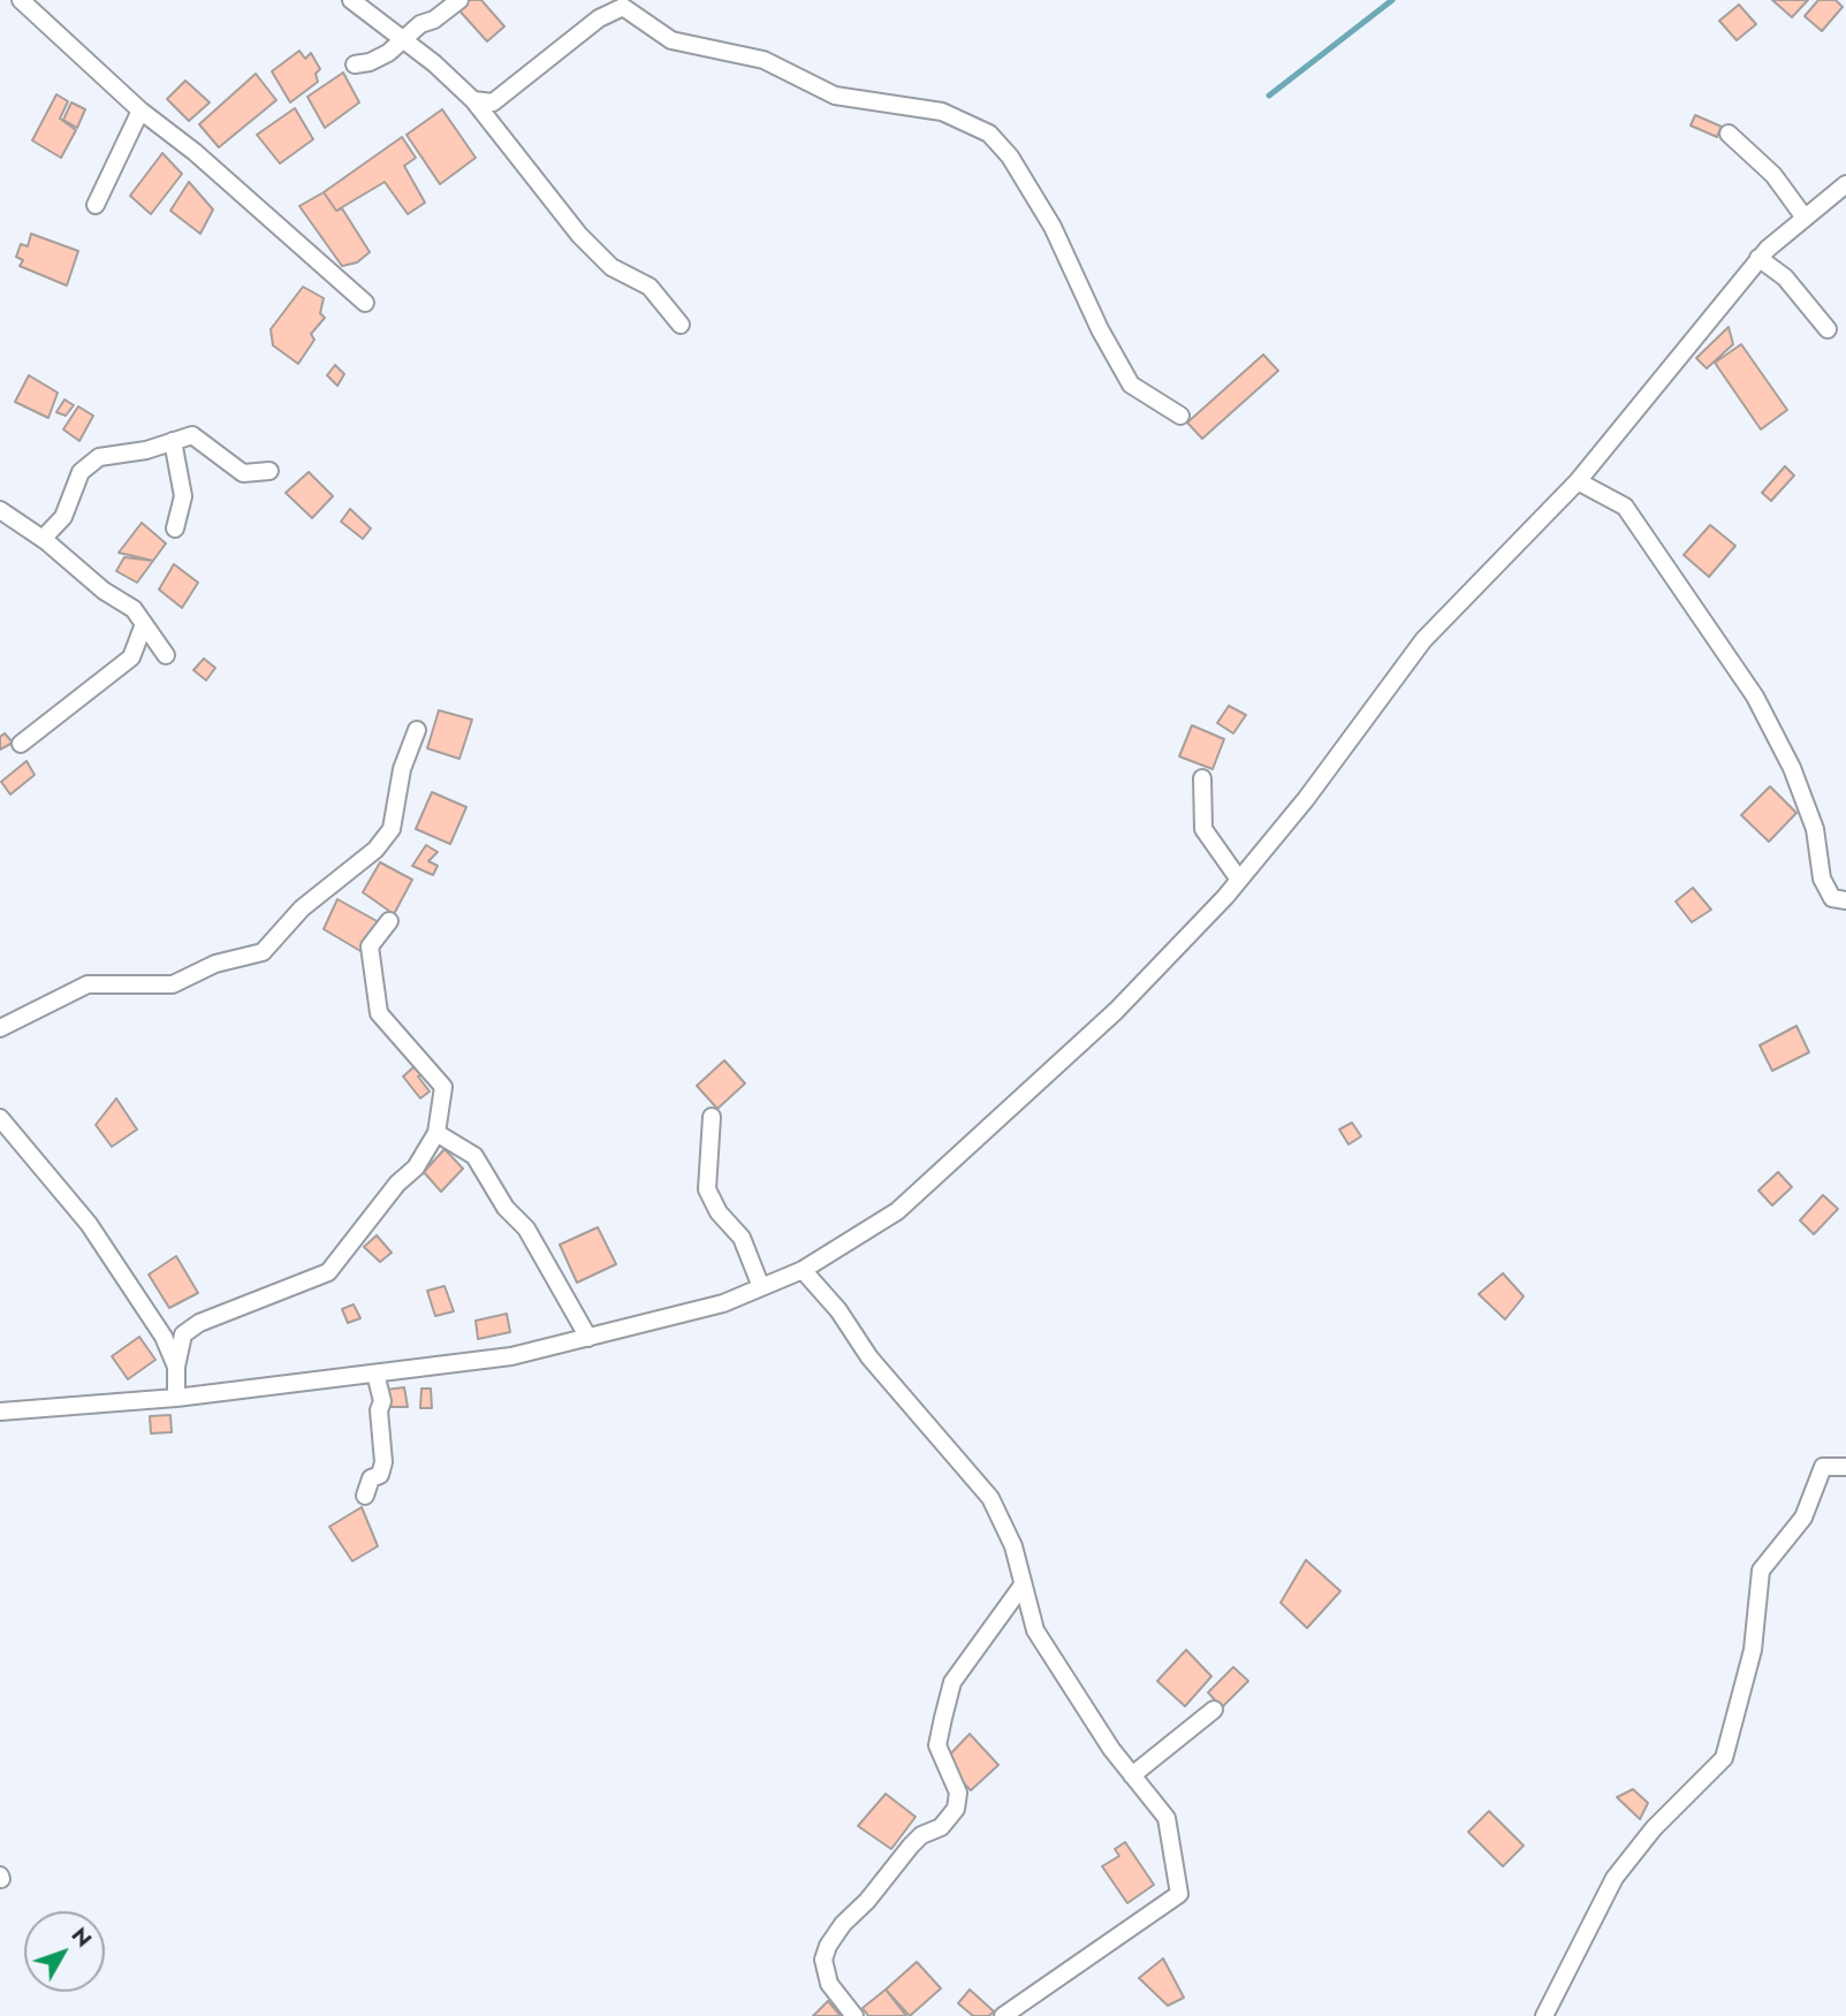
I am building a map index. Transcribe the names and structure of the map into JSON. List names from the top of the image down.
{
  "north": "top right"
}
